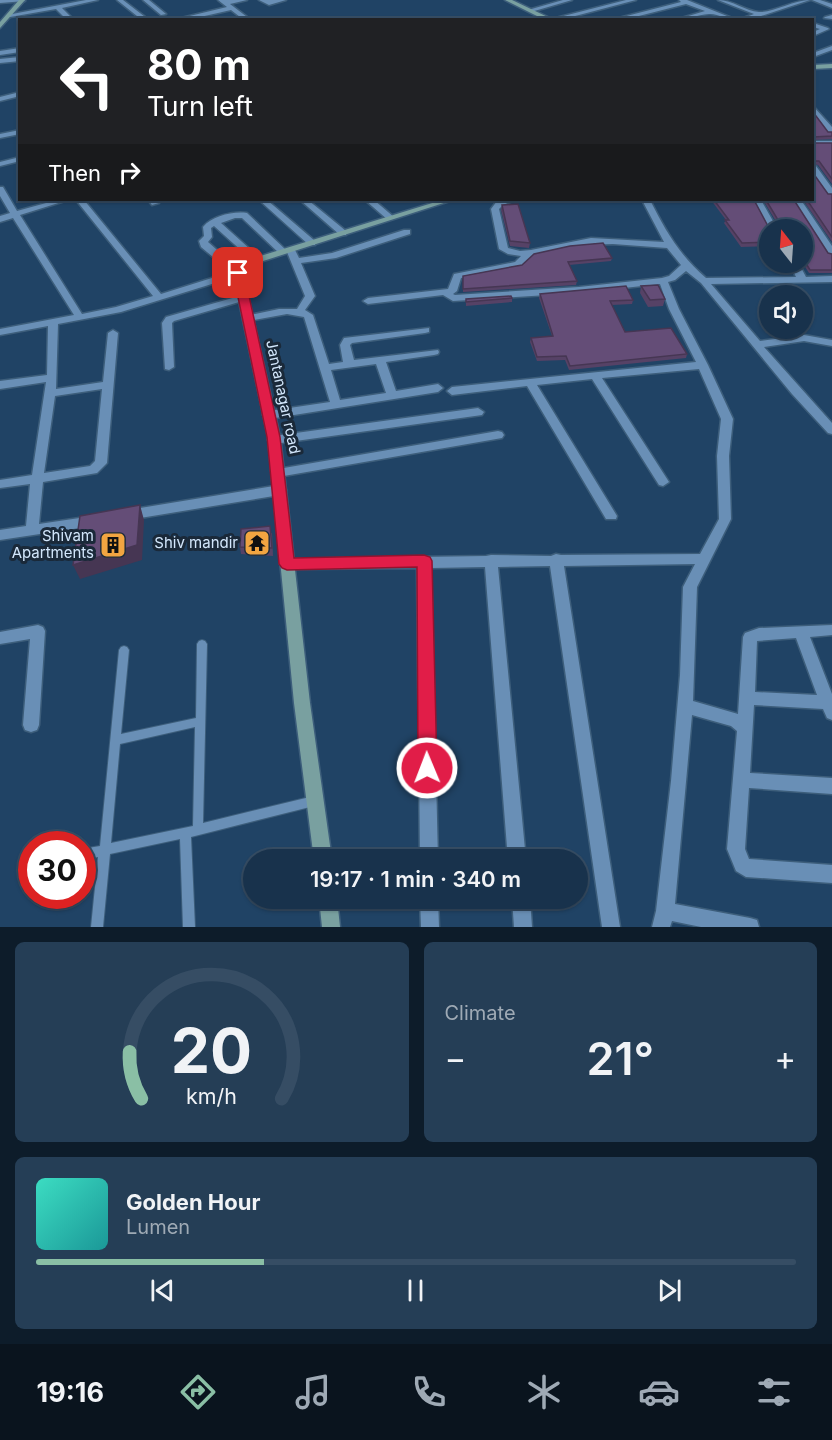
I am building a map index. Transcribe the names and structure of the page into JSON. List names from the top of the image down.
{
  "streets": {
    "street": ["Jantanagar road"]
  },
  "places": {
    "temple": ["Shiv mandir"],
    "building": ["Shivam Apartments"]
  },
  "north": "top",
  "page": {
    "turn": ["80 m", "Turn left"],
    "then": "Then",
    "limit": "30",
    "trip": "19:17 · 1 min · 340 m",
    "tile": "Climate",
    "heat": ["−", "21°", "+"],
    "song": ["Golden Hour", "Lumen"],
    "tabs": "19:16",
    "gauge": ["20", "km/h"]
  }
}
